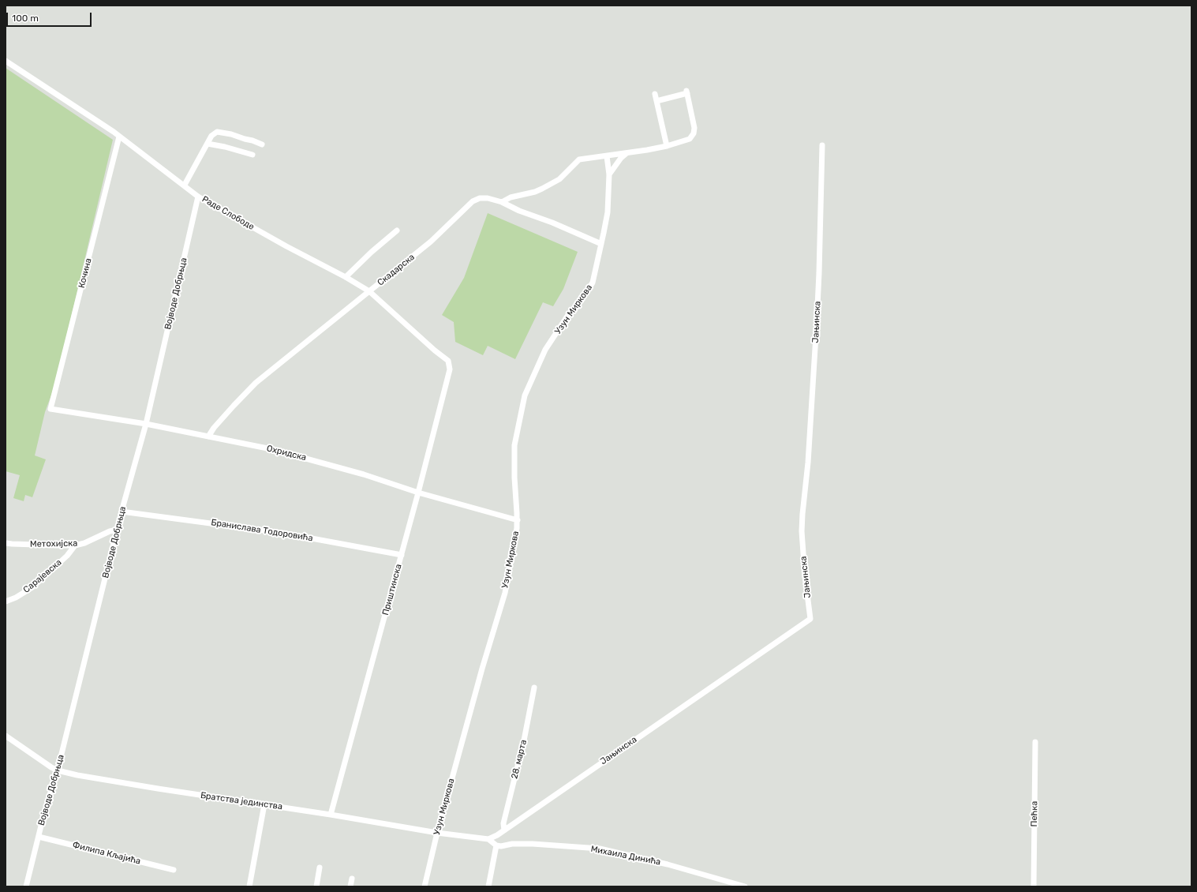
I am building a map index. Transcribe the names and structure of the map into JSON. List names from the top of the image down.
{
  "streets": {
    "street": [
      "Раде Слободе",
      "Скадарска",
      "Кочина",
      "Војводе Добрњца",
      "Узун Миркова",
      "Јањинска",
      "Охридска",
      "Бранислава Тодоровића",
      "Метохијска",
      "Сарајевска",
      "Приштинска",
      "28. марта",
      "Братства јединства",
      "Пећка",
      "Филипа Кљајића",
      "Михаила Динића"
    ]
  },
  "crossings": [
    ["Раде Слободе", "Скадарска"],
    ["Раде Слободе", "Кочина"],
    ["Раде Слободе", "Војводе Добрњца"],
    ["Раде Слободе", "Приштинска"],
    ["Скадарска", "Узун Миркова"],
    ["Скадарска", "Охридска"],
    ["Кочина", "Охридска"],
    ["Војводе Добрњца", "Охридска"],
    ["Војводе Добрњца", "Бранислава Тодоровића"],
    ["Војводе Добрњца", "Метохијска"],
    ["Војводе Добрњца", "Братства јединства"],
    ["Војводе Добрњца", "Филипа Кљајића"],
    ["Узун Миркова", "Охридска"],
    ["Узун Миркова", "Братства јединства"],
    ["Јањинска", "28. марта"],
    ["Јањинска", "Братства јединства"],
    ["Охридска", "Приштинска"],
    ["Бранислава Тодоровића", "Приштинска"],
    ["Метохијска", "Сарајевска"],
    ["Приштинска", "Братства јединства"]
  ],
  "scale_bar": "100 m"
}
